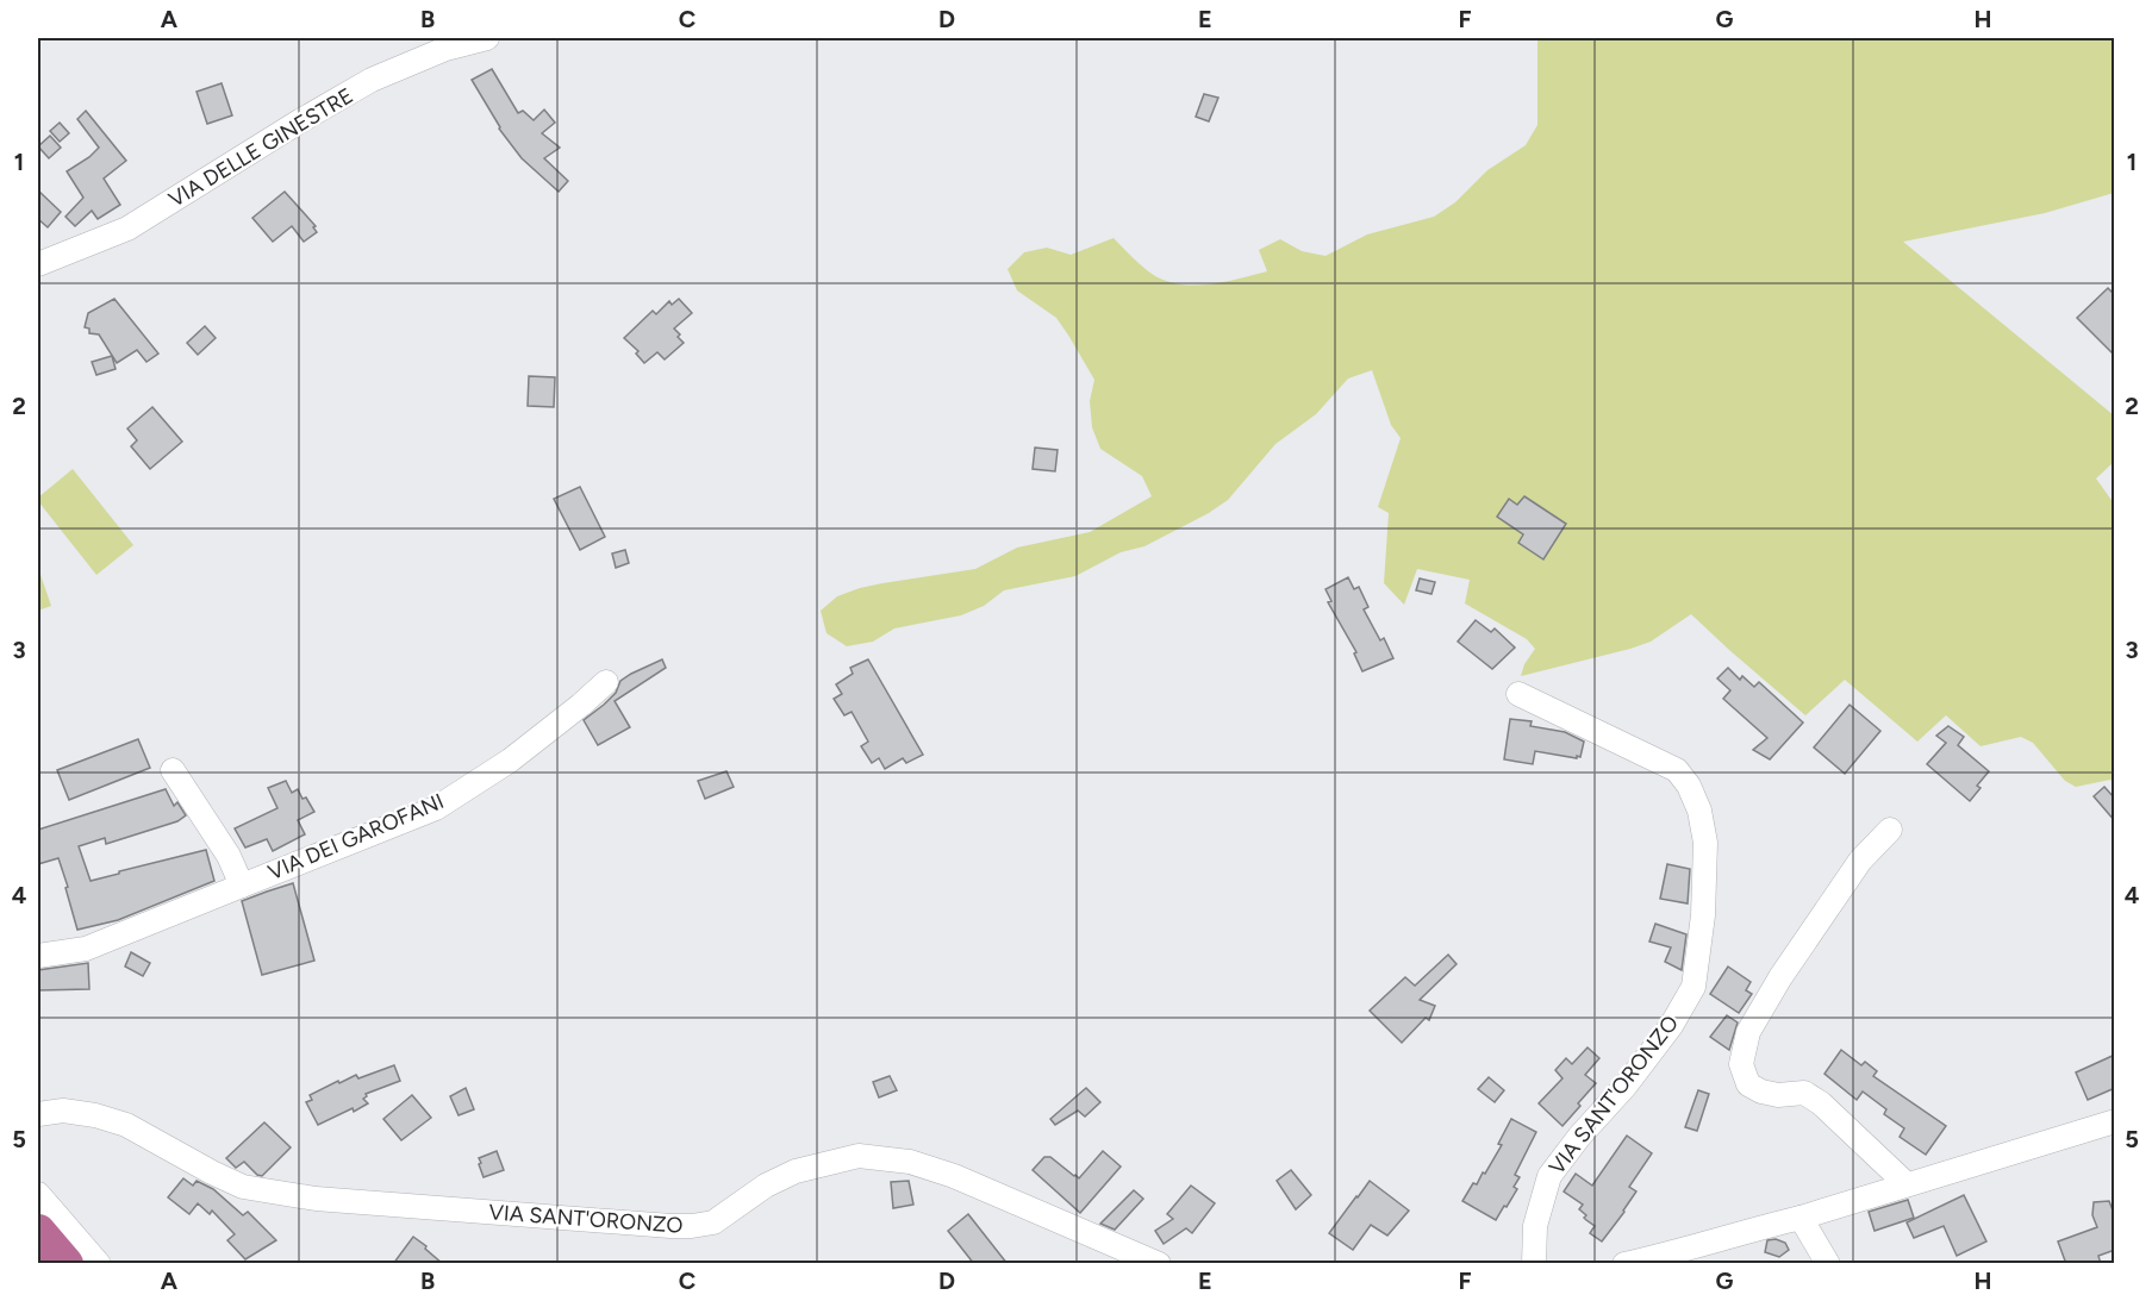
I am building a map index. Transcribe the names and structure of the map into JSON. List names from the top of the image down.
{
  "streets": {
    "street": ["VIA DELLE GINESTRE", "VIA DEI GAROFANI", "VIA SANT'ORONZO"]
  },
  "grid": {
    "columns": [
      "A",
      "B",
      "C",
      "D",
      "E",
      "F",
      "G",
      "H"
    ],
    "rows": [
      "1",
      "2",
      "3",
      "4",
      "5"
    ]
  }
}
